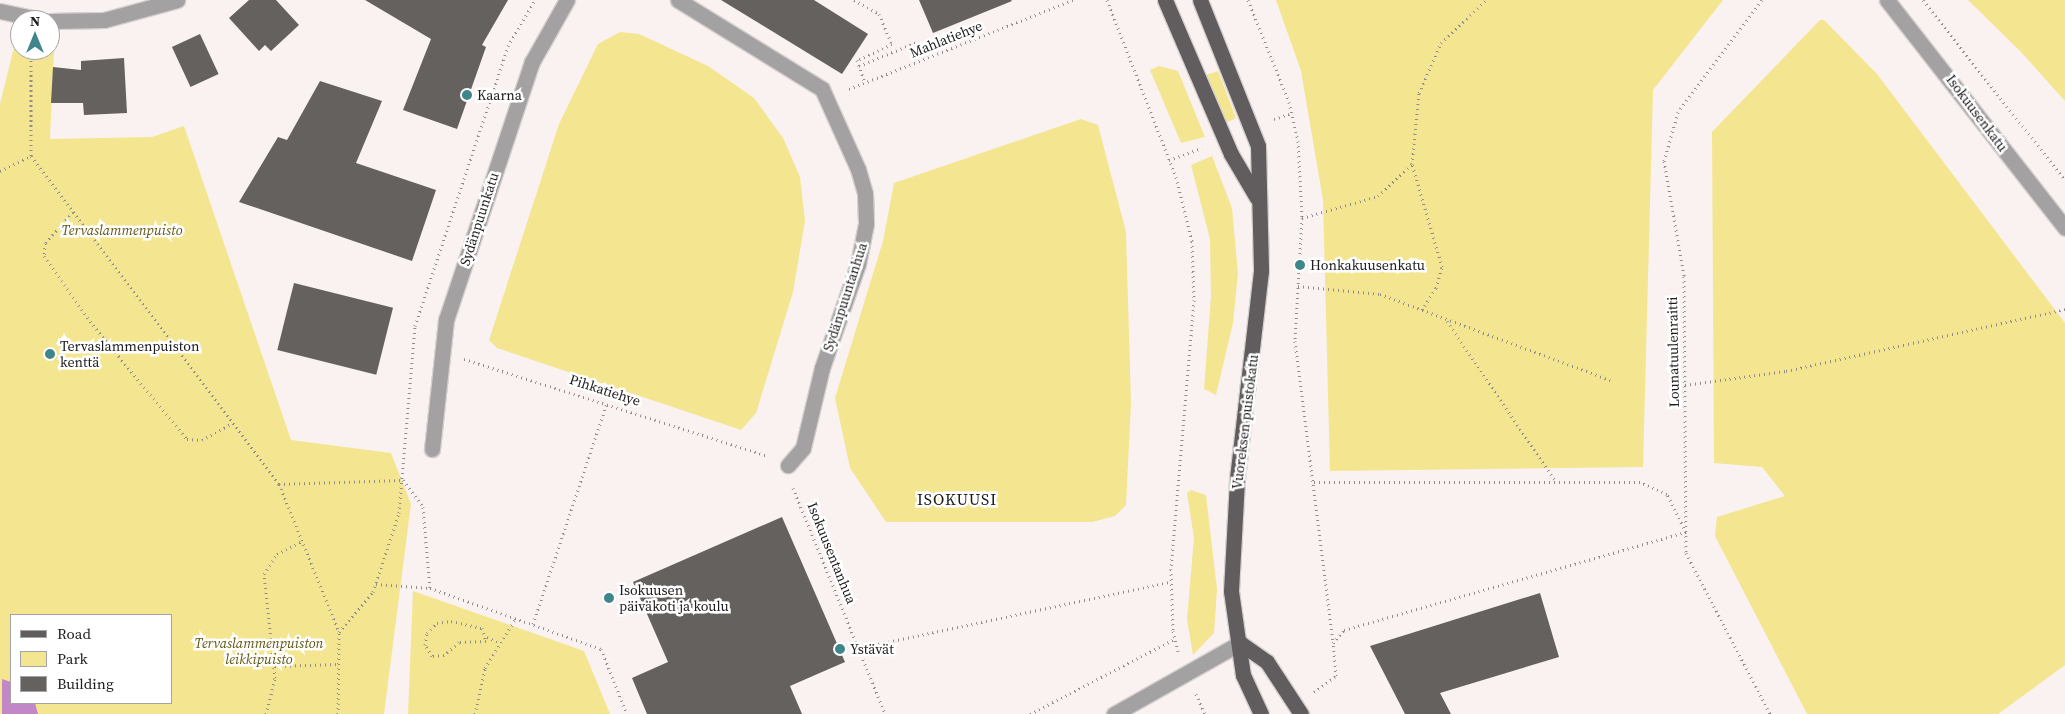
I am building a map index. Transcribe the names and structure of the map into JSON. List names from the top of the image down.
{
  "streets": {
    "main road": ["Vuoreksen puistokatu"],
    "street": ["Isokuusenkatu", "Sydänpuunkatu", "Sydänpuuntanhua"],
    "path": [
      "Mahlatiehye",
      "Lounatuulenraitti",
      "Pihkatiehye",
      "Isokuusentanhua"
    ]
  },
  "crossings": [
    ["Mahlatiehye", "Sydänpuuntanhua"],
    ["Sydänpuunkatu", "Pihkatiehye"],
    ["Sydänpuuntanhua", "Pihkatiehye"],
    ["Sydänpuuntanhua", "Isokuusentanhua"],
    ["Pihkatiehye", "Isokuusentanhua"]
  ],
  "districts": ["ISOKUUSI"],
  "parks": ["Tervaslammenpuisto", "Tervaslammenpuiston leikkipuisto"],
  "places": [
    "Kaarna",
    "Honkakuusenkatu",
    "Tervaslammenpuiston kenttä",
    "Isokuusen päiväkoti ja koulu",
    "Ystävät"
  ],
  "legend": ["Road", "Park", "Building"],
  "north": "top"
}
